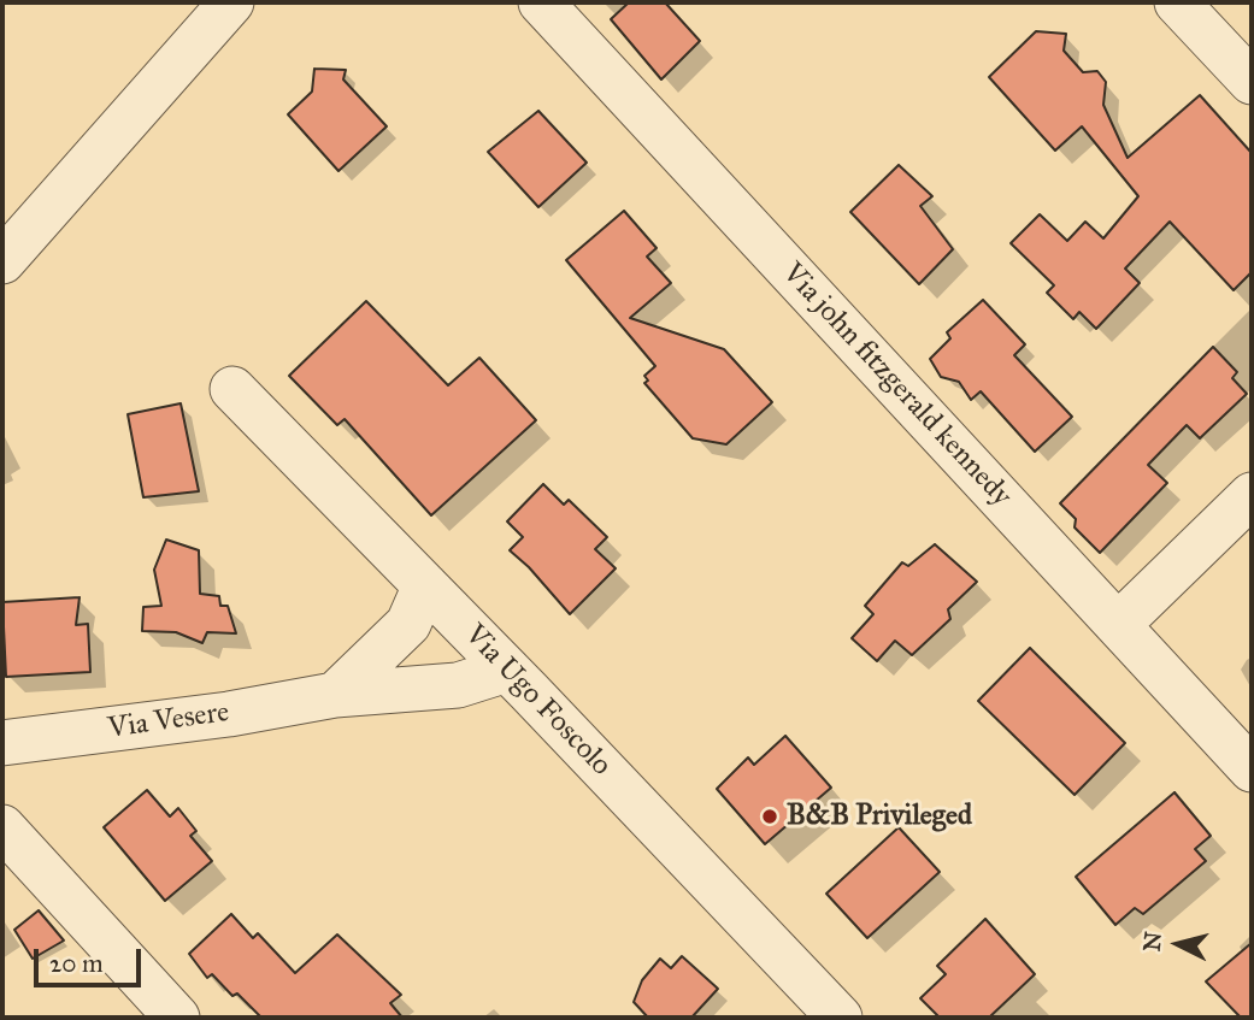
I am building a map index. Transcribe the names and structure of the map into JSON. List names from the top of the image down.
{
  "streets": {
    "street": ["Via john fitzgerald kennedy", "Via Ugo Foscolo", "Via Vesere"]
  },
  "crossings": [
    ["Via Ugo Foscolo", "Via Vesere"]
  ],
  "places": ["B&B Privileged"],
  "scale_bar": "20 m",
  "north": "left"
}
